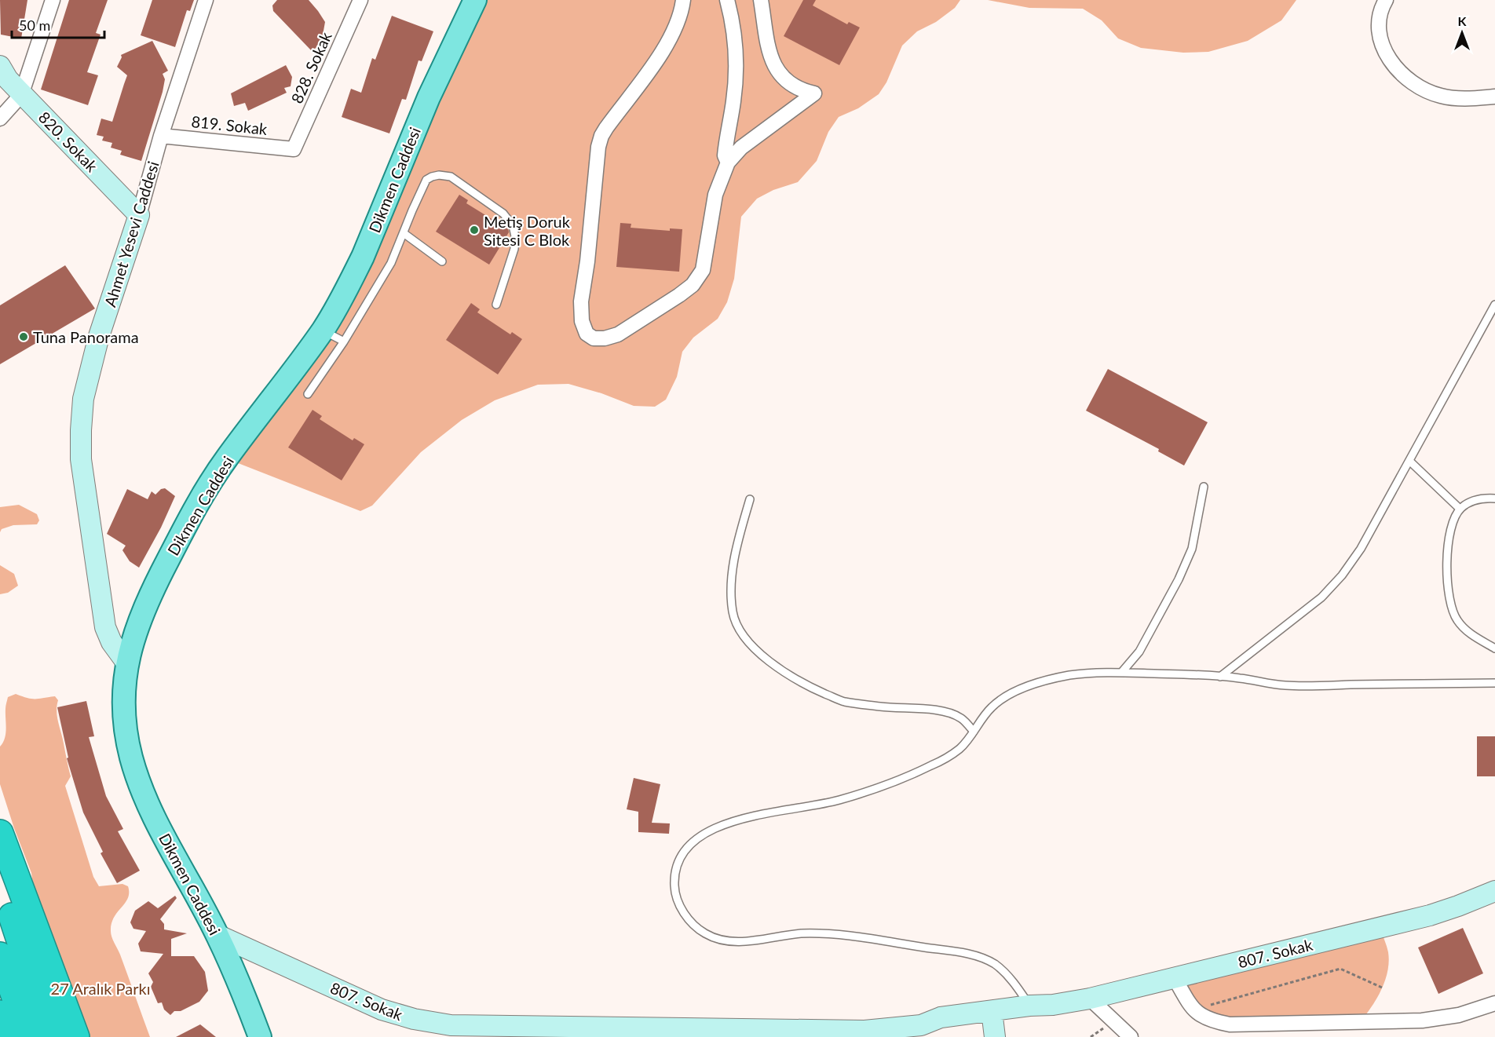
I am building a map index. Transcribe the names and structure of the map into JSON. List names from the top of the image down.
{
  "streets": {
    "main road": [
      "820. Sokak",
      "Dikmen Caddesi",
      "Ahmet Yesevi Caddesi",
      "807. Sokak"
    ],
    "street": ["828. Sokak", "819. Sokak"]
  },
  "crossings": [
    ["828. Sokak", "819. Sokak"],
    ["819. Sokak", "Ahmet Yesevi Caddesi"],
    ["820. Sokak", "Ahmet Yesevi Caddesi"],
    ["Dikmen Caddesi", "Ahmet Yesevi Caddesi"],
    ["Dikmen Caddesi", "807. Sokak"]
  ],
  "parks": ["27 Aralık Parkı"],
  "places": ["Metiş Doruk Sitesi C Blok", "Tuna Panorama"],
  "scale_bar": "50 m",
  "north": "top"
}
